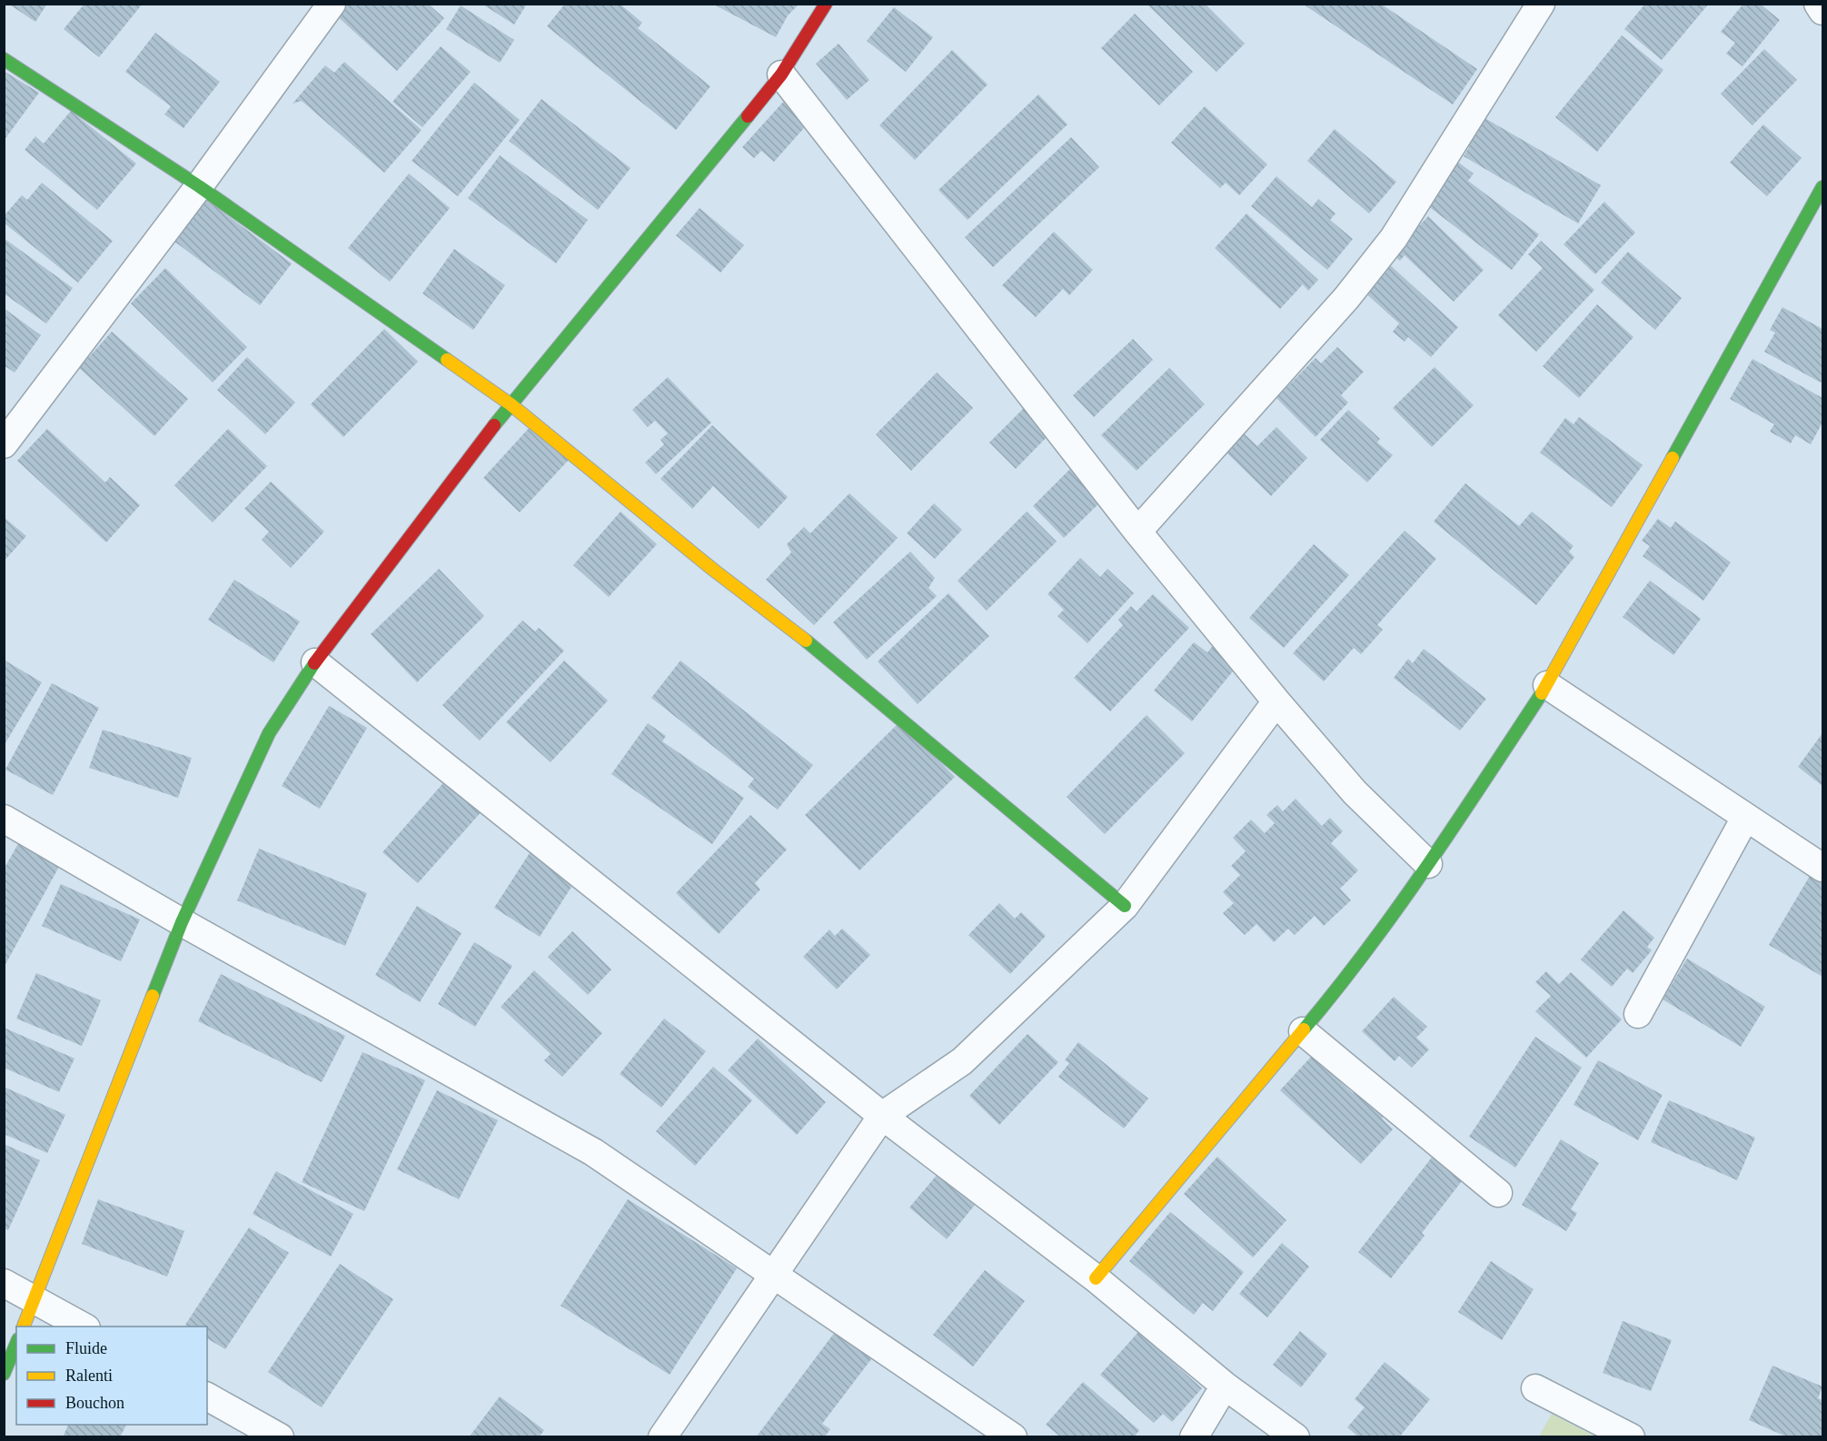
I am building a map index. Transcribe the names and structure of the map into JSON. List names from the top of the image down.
{
  "legend": ["Fluide", "Ralenti", "Bouchon"]
}
